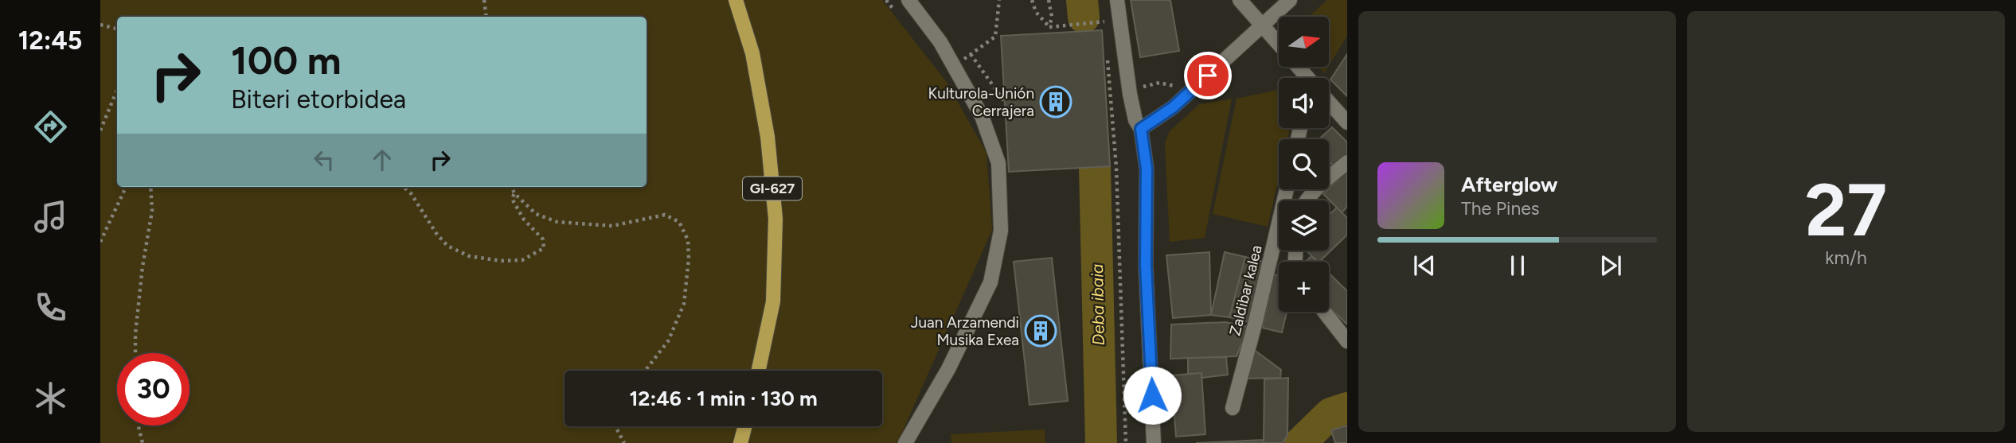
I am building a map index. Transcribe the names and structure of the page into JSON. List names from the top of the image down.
{
  "streets": {
    "main road": ["GI-627"],
    "street": ["Zaldibar kalea"]
  },
  "water": ["Deba ibaia"],
  "places": {
    "building": ["Kulturola-Unión Cerrajera", "Juan Arzamendi Musika Exea"]
  },
  "north": "right",
  "page": {
    "tabs": "12:45",
    "tile": ["27", "km/h"],
    "map_buttons": "+",
    "turn": ["100 m", "Biteri etorbidea"],
    "song": ["Afterglow", "The Pines"],
    "limit": "30",
    "trip": "12:46 · 1 min · 130 m"
  }
}
